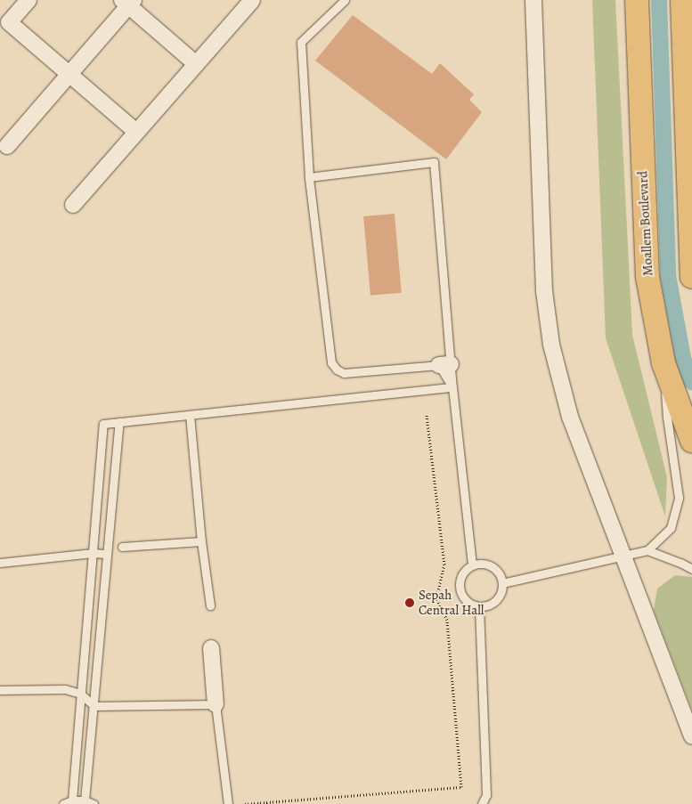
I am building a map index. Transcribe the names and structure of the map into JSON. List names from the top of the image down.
{
  "streets": {
    "main road": ["Moallem Boulevard"]
  },
  "places": ["Sepah Central Hall"]
}
